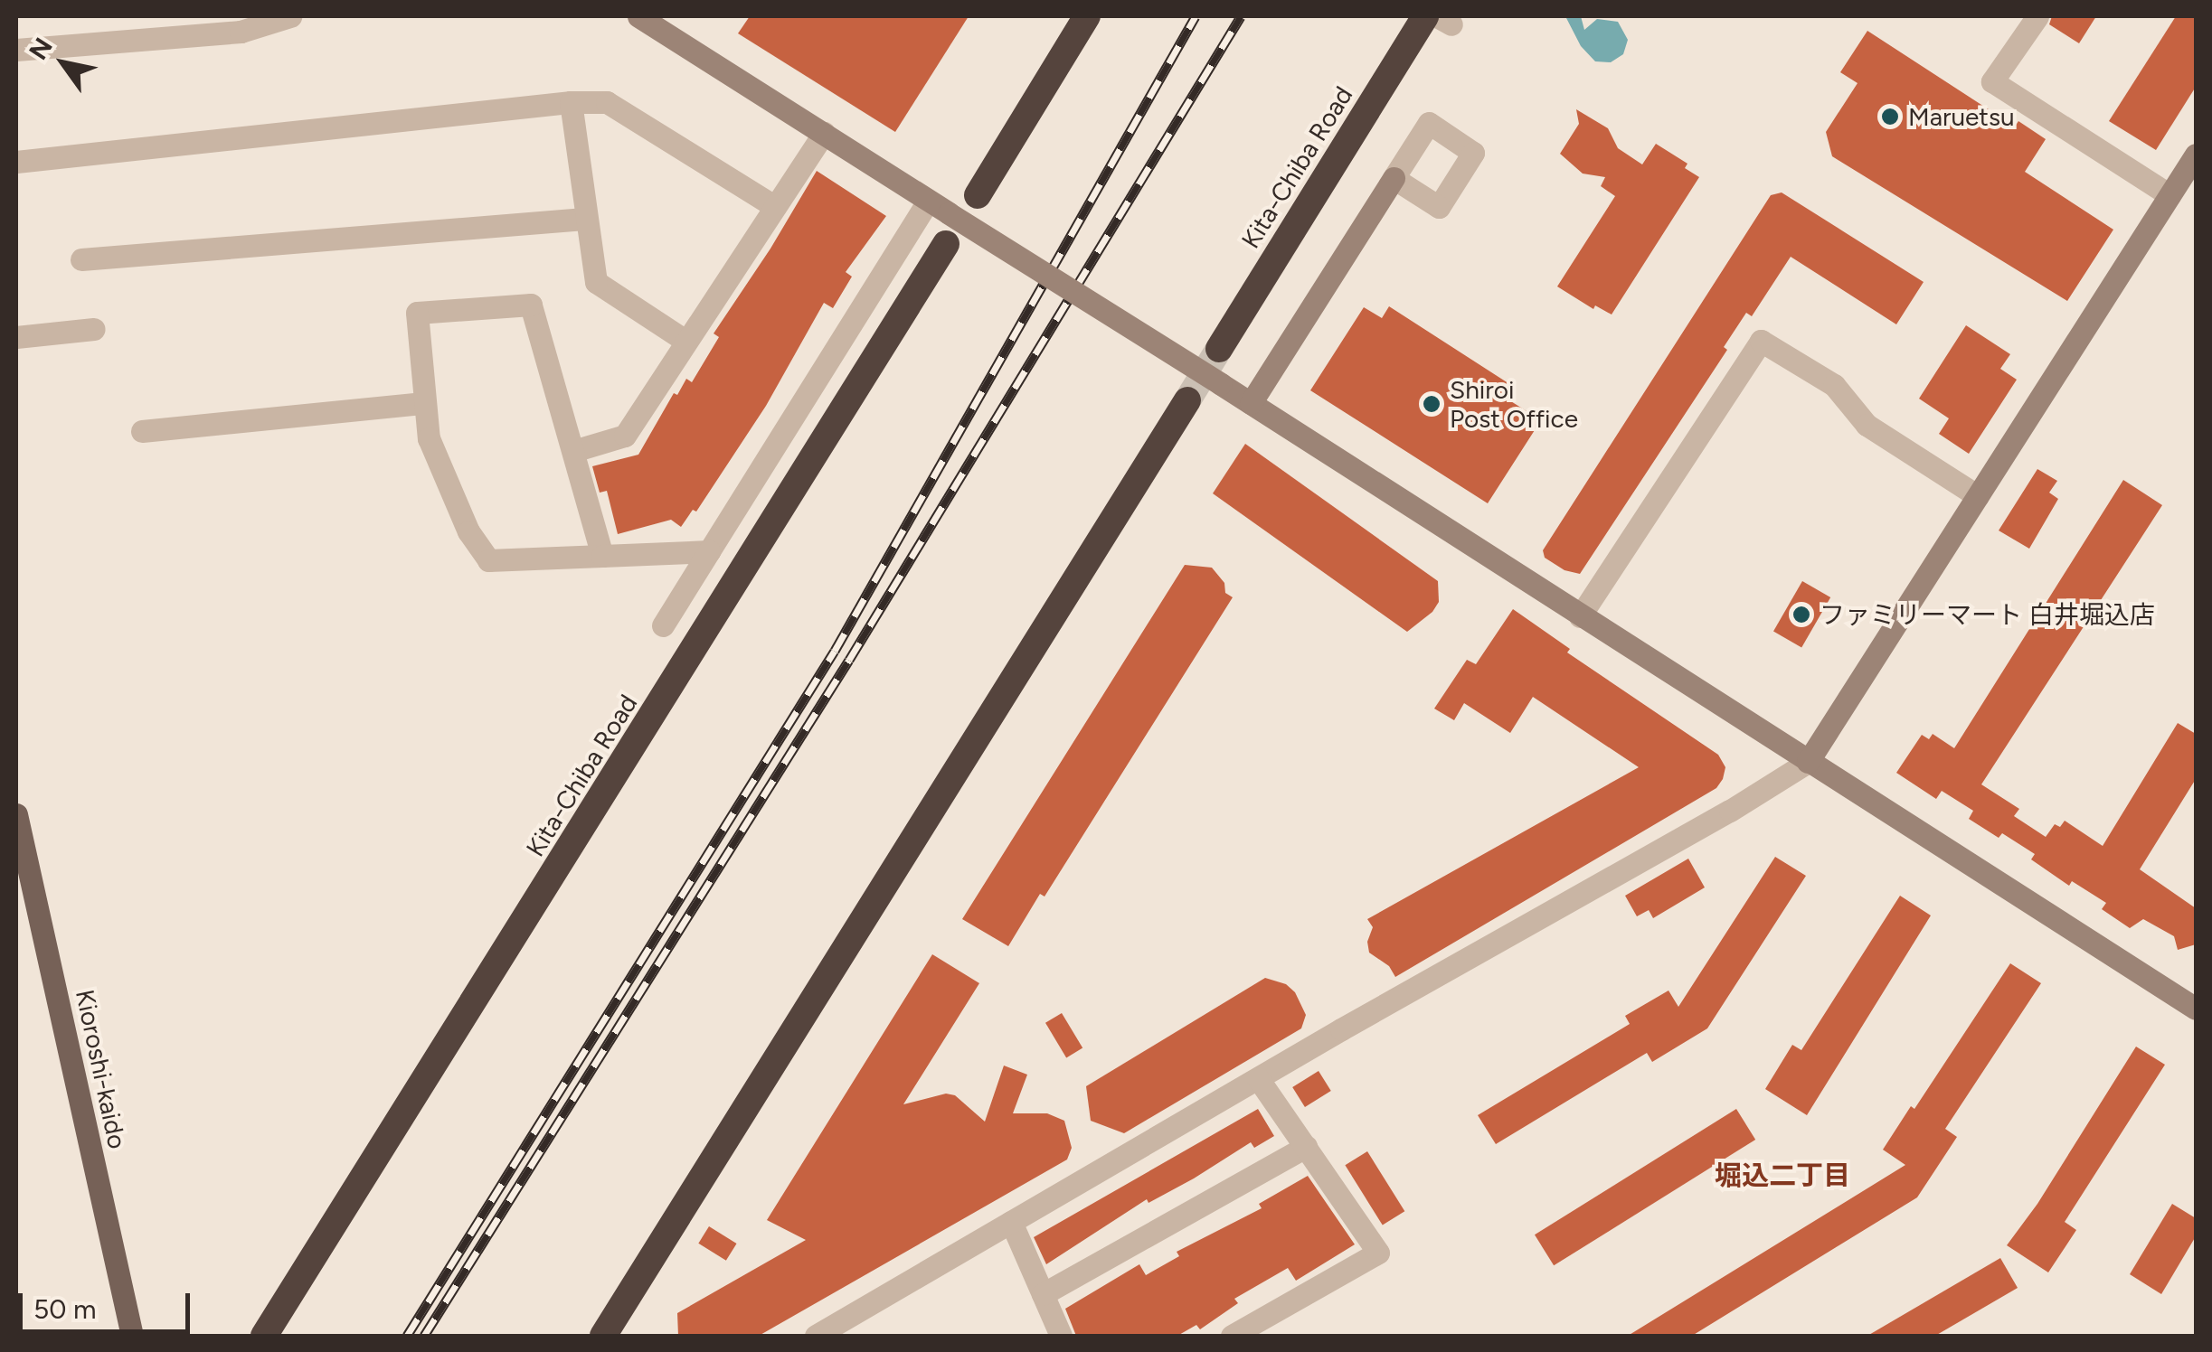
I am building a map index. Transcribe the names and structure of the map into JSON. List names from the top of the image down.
{
  "streets": {
    "highway": ["Kita-Chiba Road"],
    "main road": ["Kioroshi-kaido"]
  },
  "districts": ["堀込二丁目"],
  "places": ["Maruetsu", "Shiroi Post Office", "ファミリーマート 白井堀込店"],
  "scale_bar": "50 m",
  "north": "top left"
}
